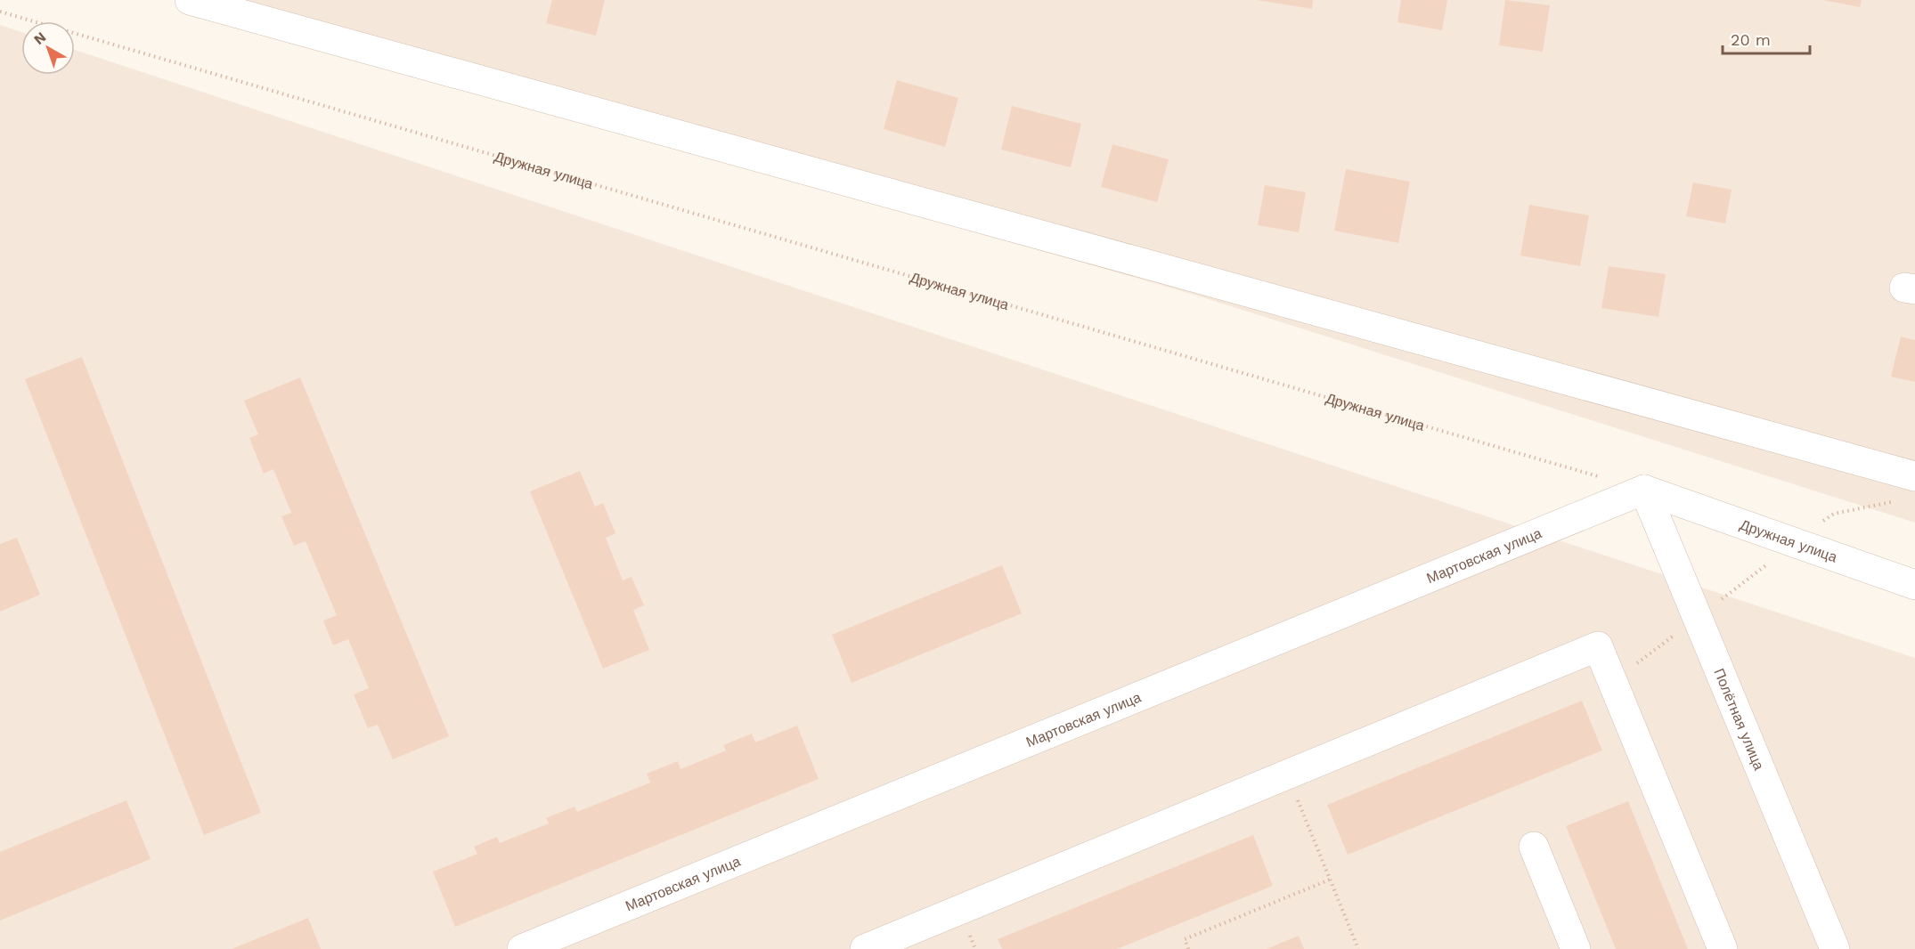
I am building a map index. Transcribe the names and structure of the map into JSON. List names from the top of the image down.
{
  "streets": {
    "street": ["Дружная улица", "Мартовская улица", "Полётная улица"]
  },
  "crossings": [
    ["Дружная улица", "Мартовская улица"],
    ["Дружная улица", "Полётная улица"],
    ["Мартовская улица", "Полётная улица"]
  ],
  "scale_bar": "20 m",
  "north": "top left"
}
